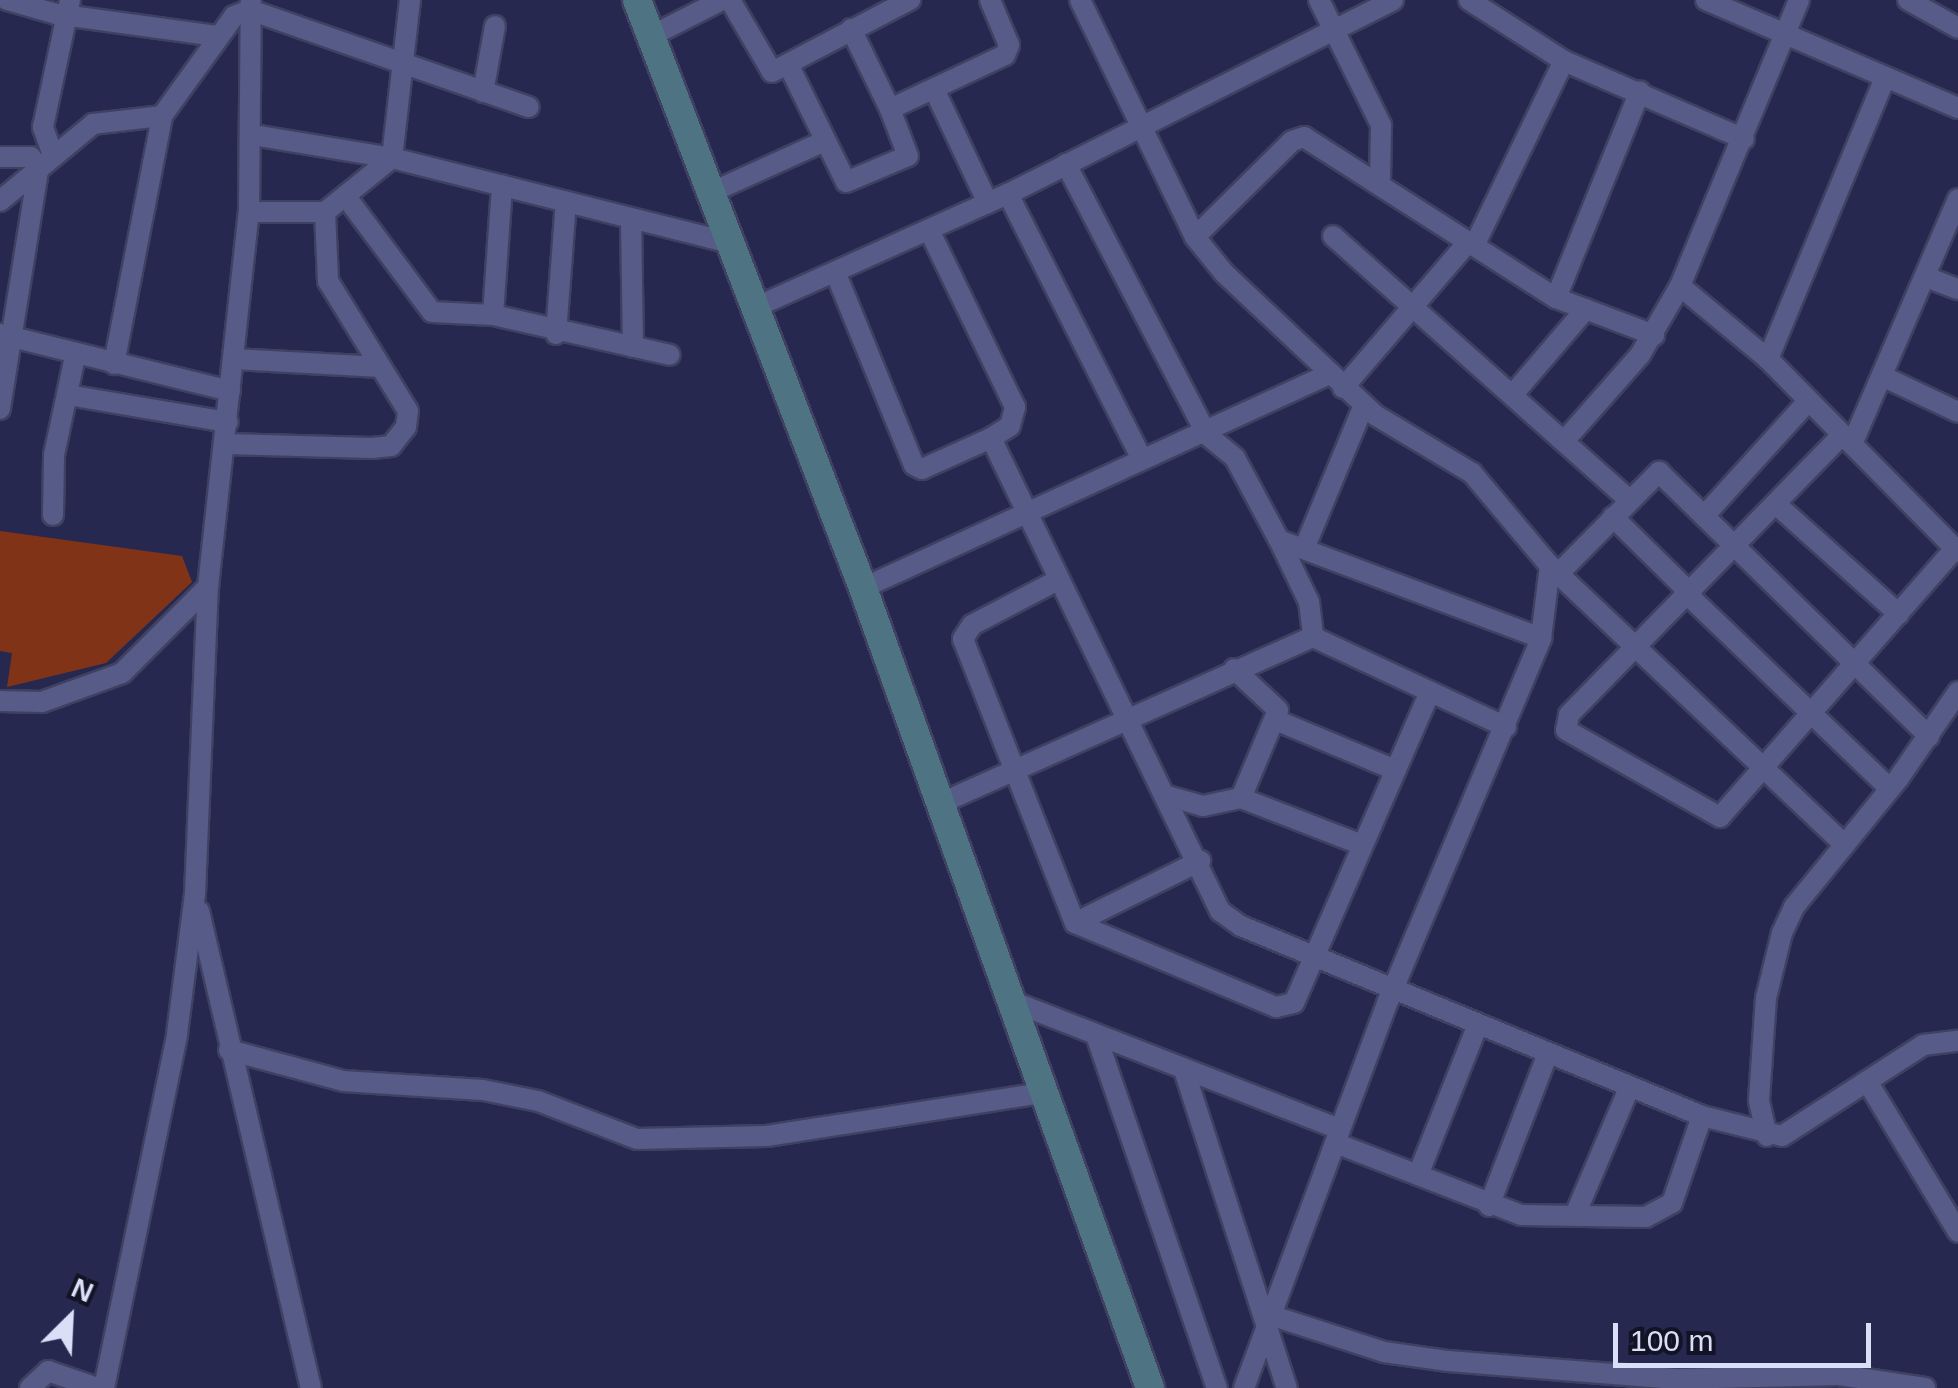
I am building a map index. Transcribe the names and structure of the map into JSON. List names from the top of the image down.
{
  "scale_bar": "100 m",
  "north": "top right"
}
